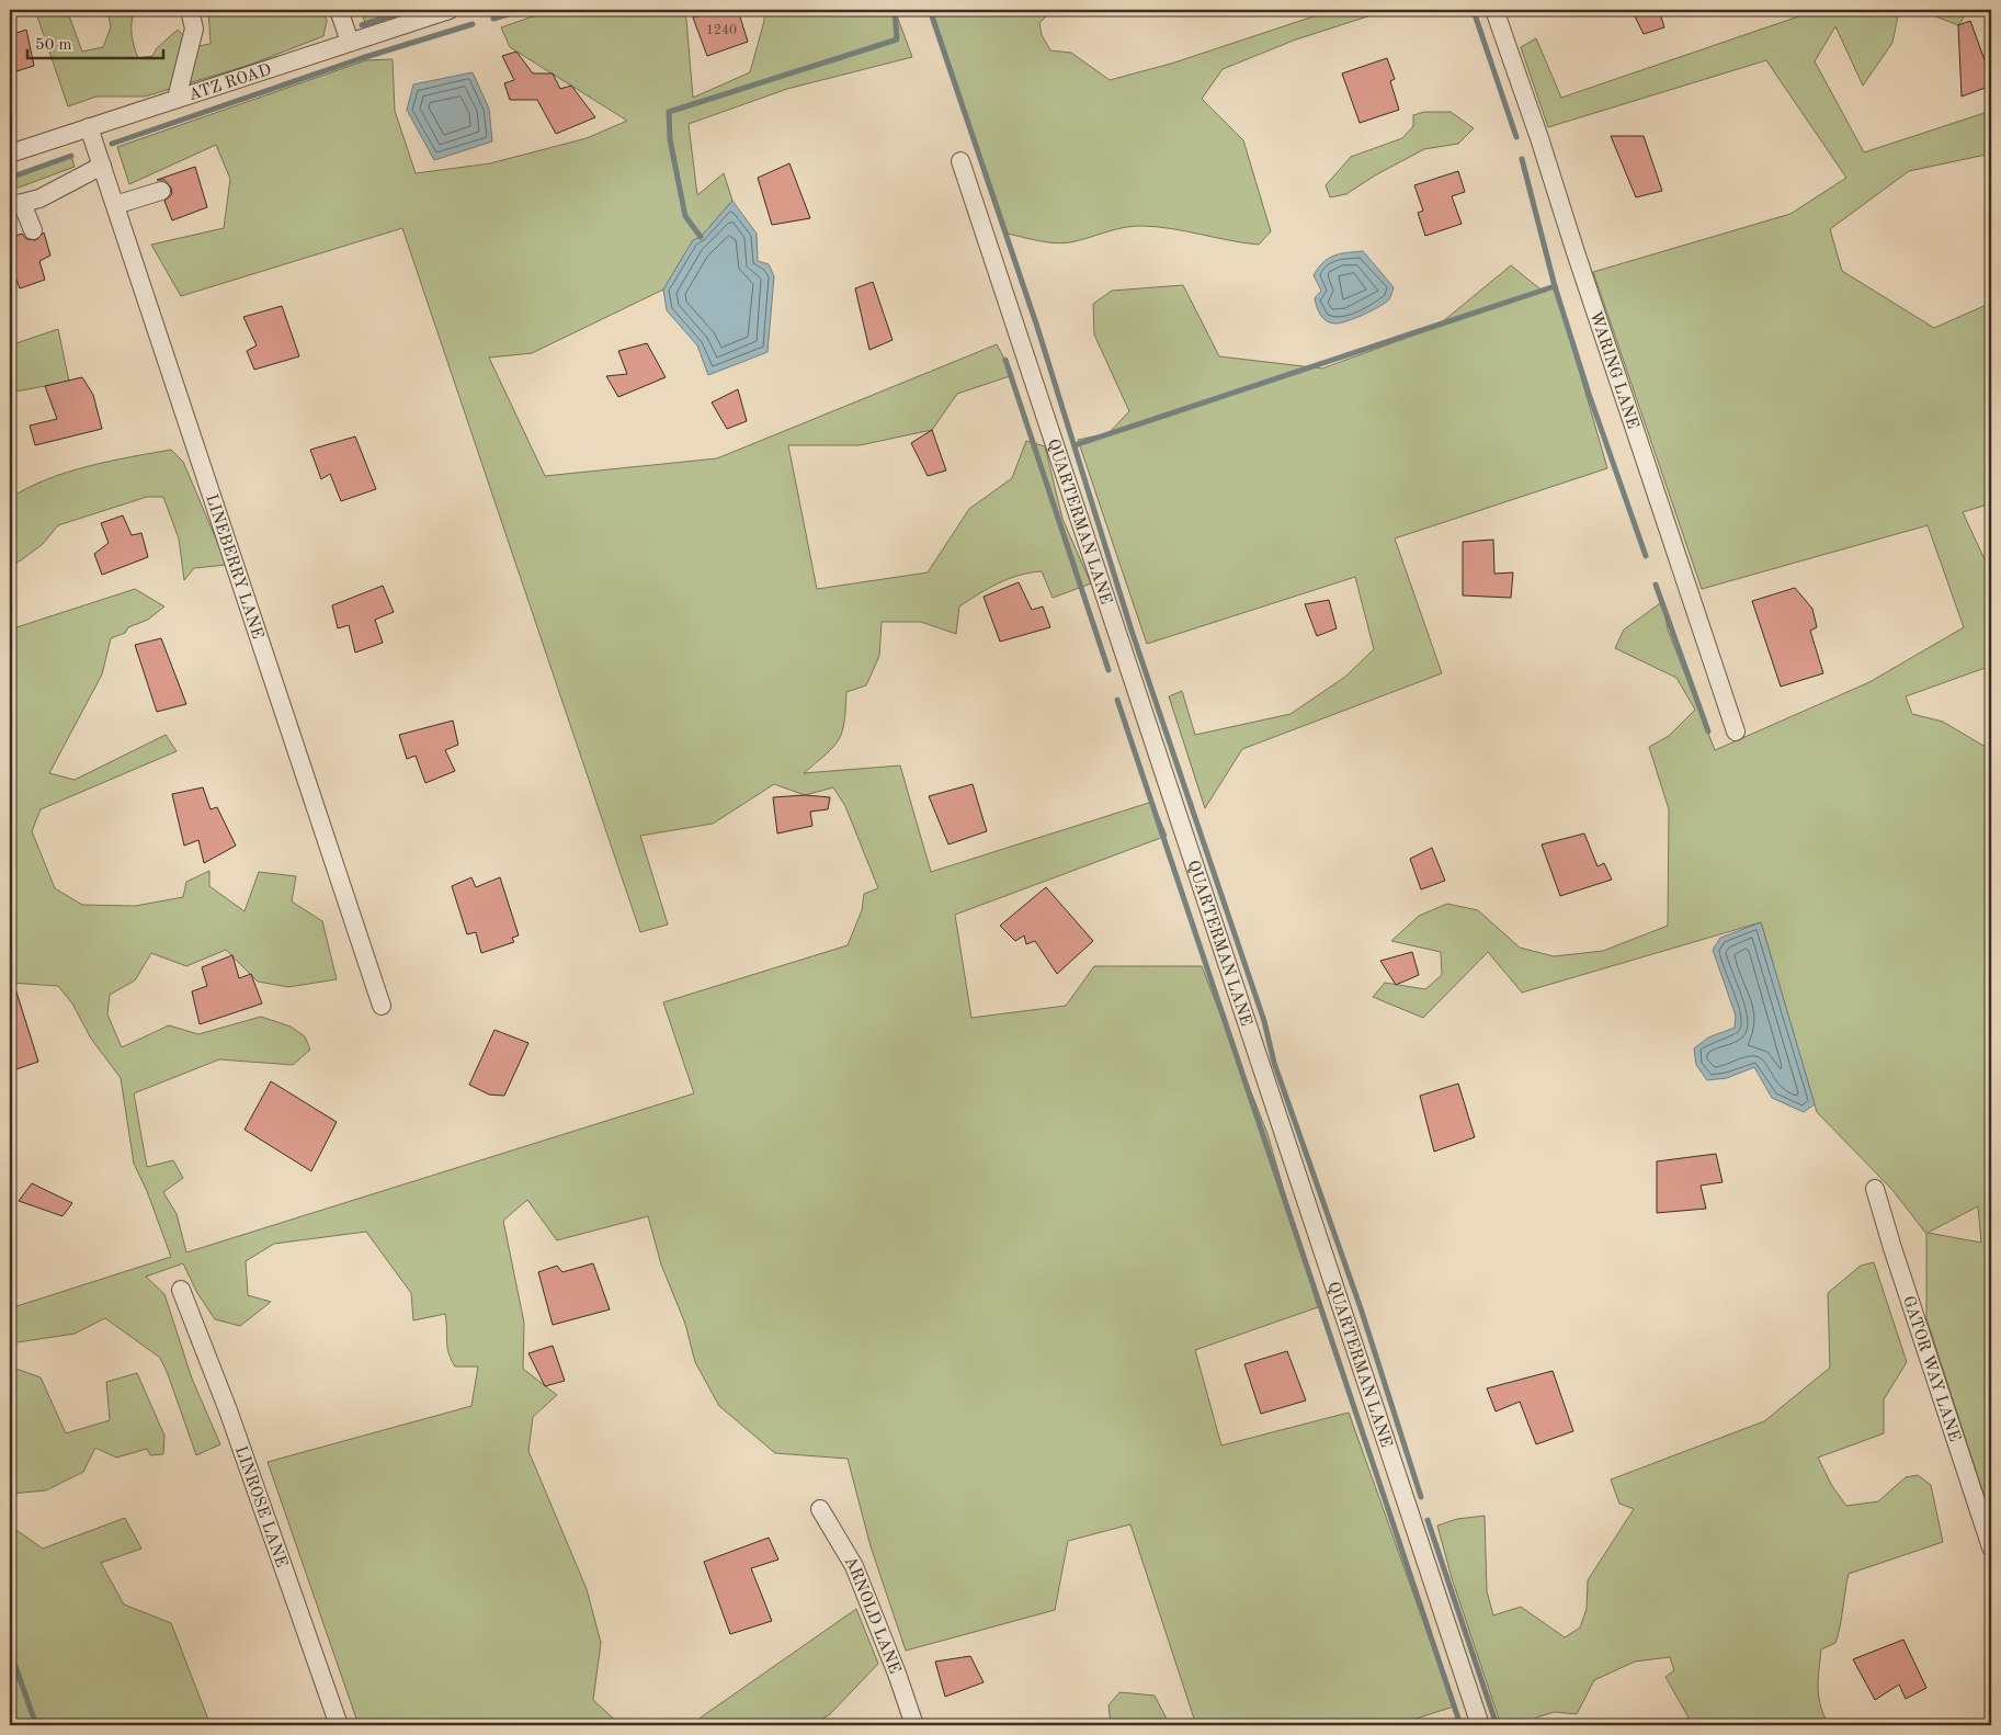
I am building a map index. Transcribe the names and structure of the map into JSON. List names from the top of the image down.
{
  "streets": {
    "street": [
      "ATZ ROAD",
      "WARING LANE",
      "QUARTERMAN LANE",
      "LINEBERRY LANE",
      "GATOR WAY LANE",
      "LINROSE LANE",
      "ARNOLD LANE"
    ]
  },
  "crossings": [
    ["ATZ ROAD", "LINEBERRY LANE"]
  ],
  "house_numbers": ["1240"],
  "scale_bar": "50 m"
}
